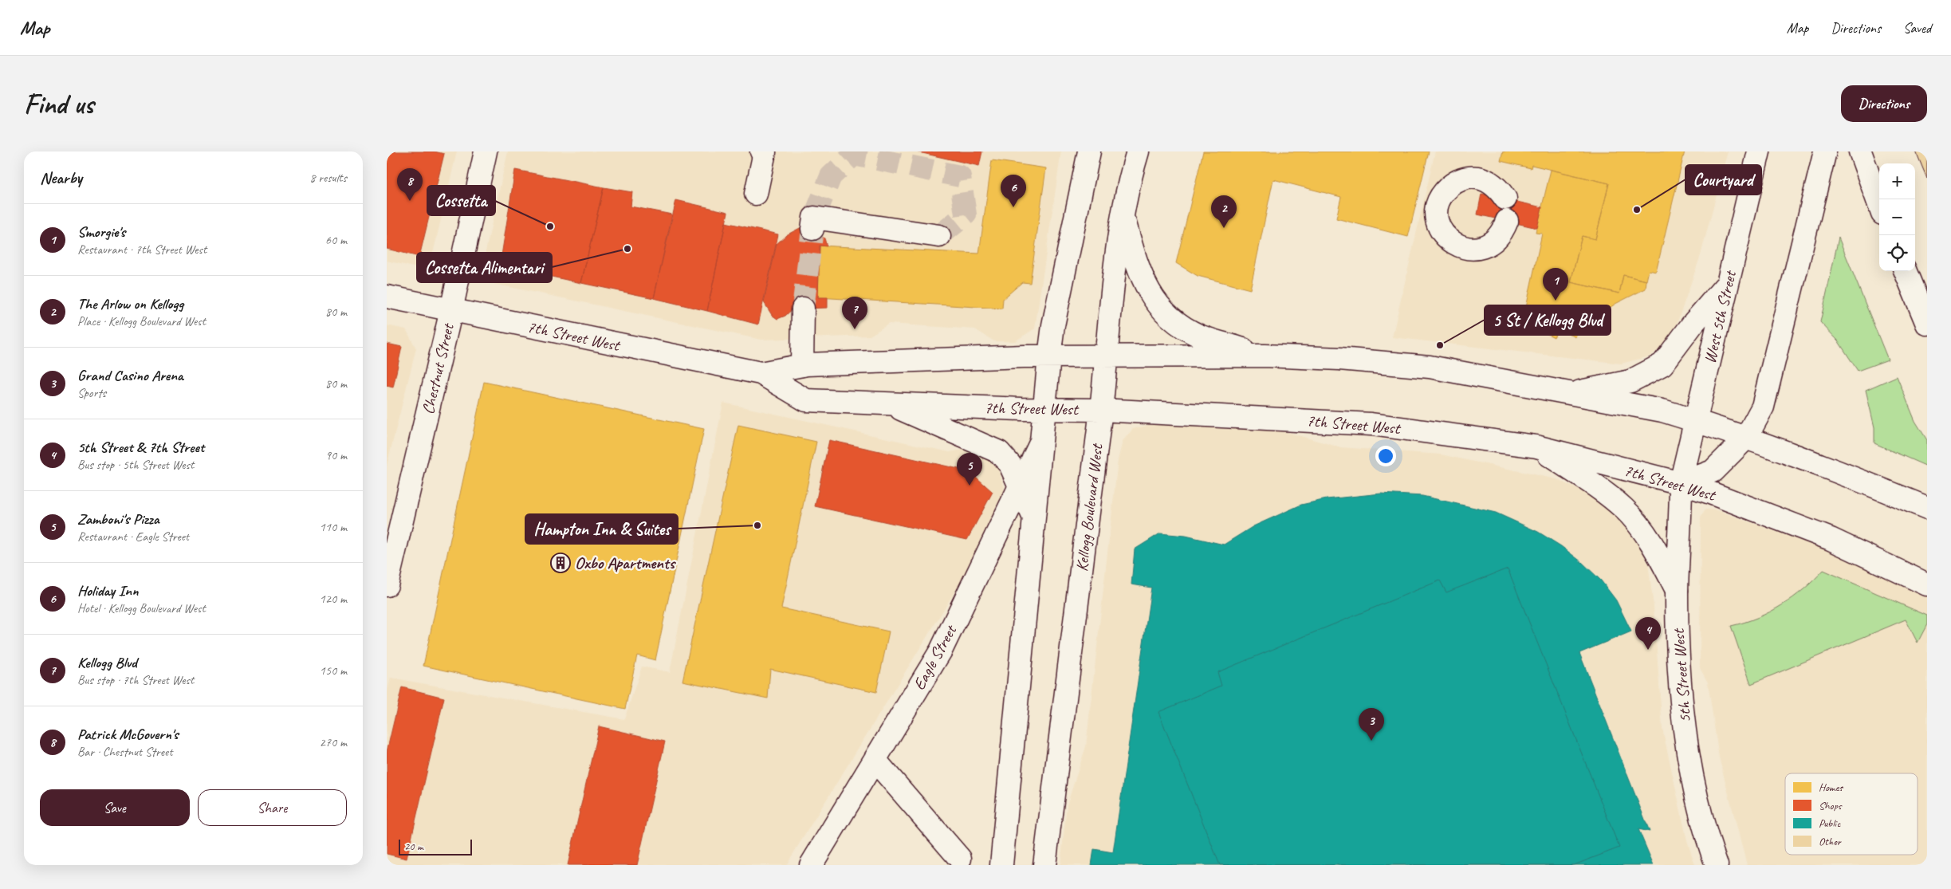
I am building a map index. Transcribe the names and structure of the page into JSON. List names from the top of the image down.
{
  "streets": {
    "main road": [
      "West 5th Street",
      "7th Street West",
      "Chestnut Street",
      "Kellogg Boulevard West",
      "Eagle Street",
      "5th Street West"
    ]
  },
  "crossings": [
    ["West 5th Street", "7th Street West"],
    ["West 5th Street", "5th Street West"],
    ["7th Street West", "Chestnut Street"],
    ["7th Street West", "Kellogg Boulevard West"],
    ["7th Street West", "5th Street West"]
  ],
  "places": {
    "other": [
      "Courtyard",
      "Cossetta",
      "Cossetta Alimentari",
      "5 St / Kellogg Blvd",
      "Hampton Inn & Suites"
    ],
    "building": ["Oxbo Apartments"]
  },
  "legend": [
    "Homes",
    "Shops",
    "Public",
    "Other"
  ],
  "scale_bar": "20 m",
  "page": {
    "header": "Map",
    "nav": ["Map", "Directions", "Saved"],
    "buttons": [
      "Directions",
      ["Save", "Share"]
    ],
    "title": "Find us",
    "heading": ["Nearby", "8 results"],
    "map_buttons": ["+", "−"],
    "pins": [
      "8",
      "6",
      "2",
      "1",
      "7",
      "5",
      "4",
      "3"
    ],
    "list": [
      {
        "mark": "1",
        "name": "Smorgie's",
        "note": "Restaurant · 7th Street West",
        "value": "60 m"
      },
      {
        "mark": "2",
        "name": "The Arlow on Kellogg",
        "note": "Place · Kellogg Boulevard West",
        "value": "80 m"
      },
      {
        "mark": "3",
        "name": "Grand Casino Arena",
        "note": "Sports",
        "value": "80 m"
      },
      {
        "mark": "4",
        "name": "5th Street & 7th Street",
        "note": "Bus stop · 5th Street West",
        "value": "90 m"
      },
      {
        "mark": "5",
        "name": "Zamboni's Pizza",
        "note": "Restaurant · Eagle Street",
        "value": "110 m"
      },
      {
        "mark": "6",
        "name": "Holiday Inn",
        "note": "Hotel · Kellogg Boulevard West",
        "value": "120 m"
      },
      {
        "mark": "7",
        "name": "Kellogg Blvd",
        "note": "Bus stop · 7th Street West",
        "value": "150 m"
      },
      {
        "mark": "8",
        "name": "Patrick McGovern's",
        "note": "Bar · Chestnut Street",
        "value": "270 m"
      }
    ],
    "scale": "20 m"
  }
}
